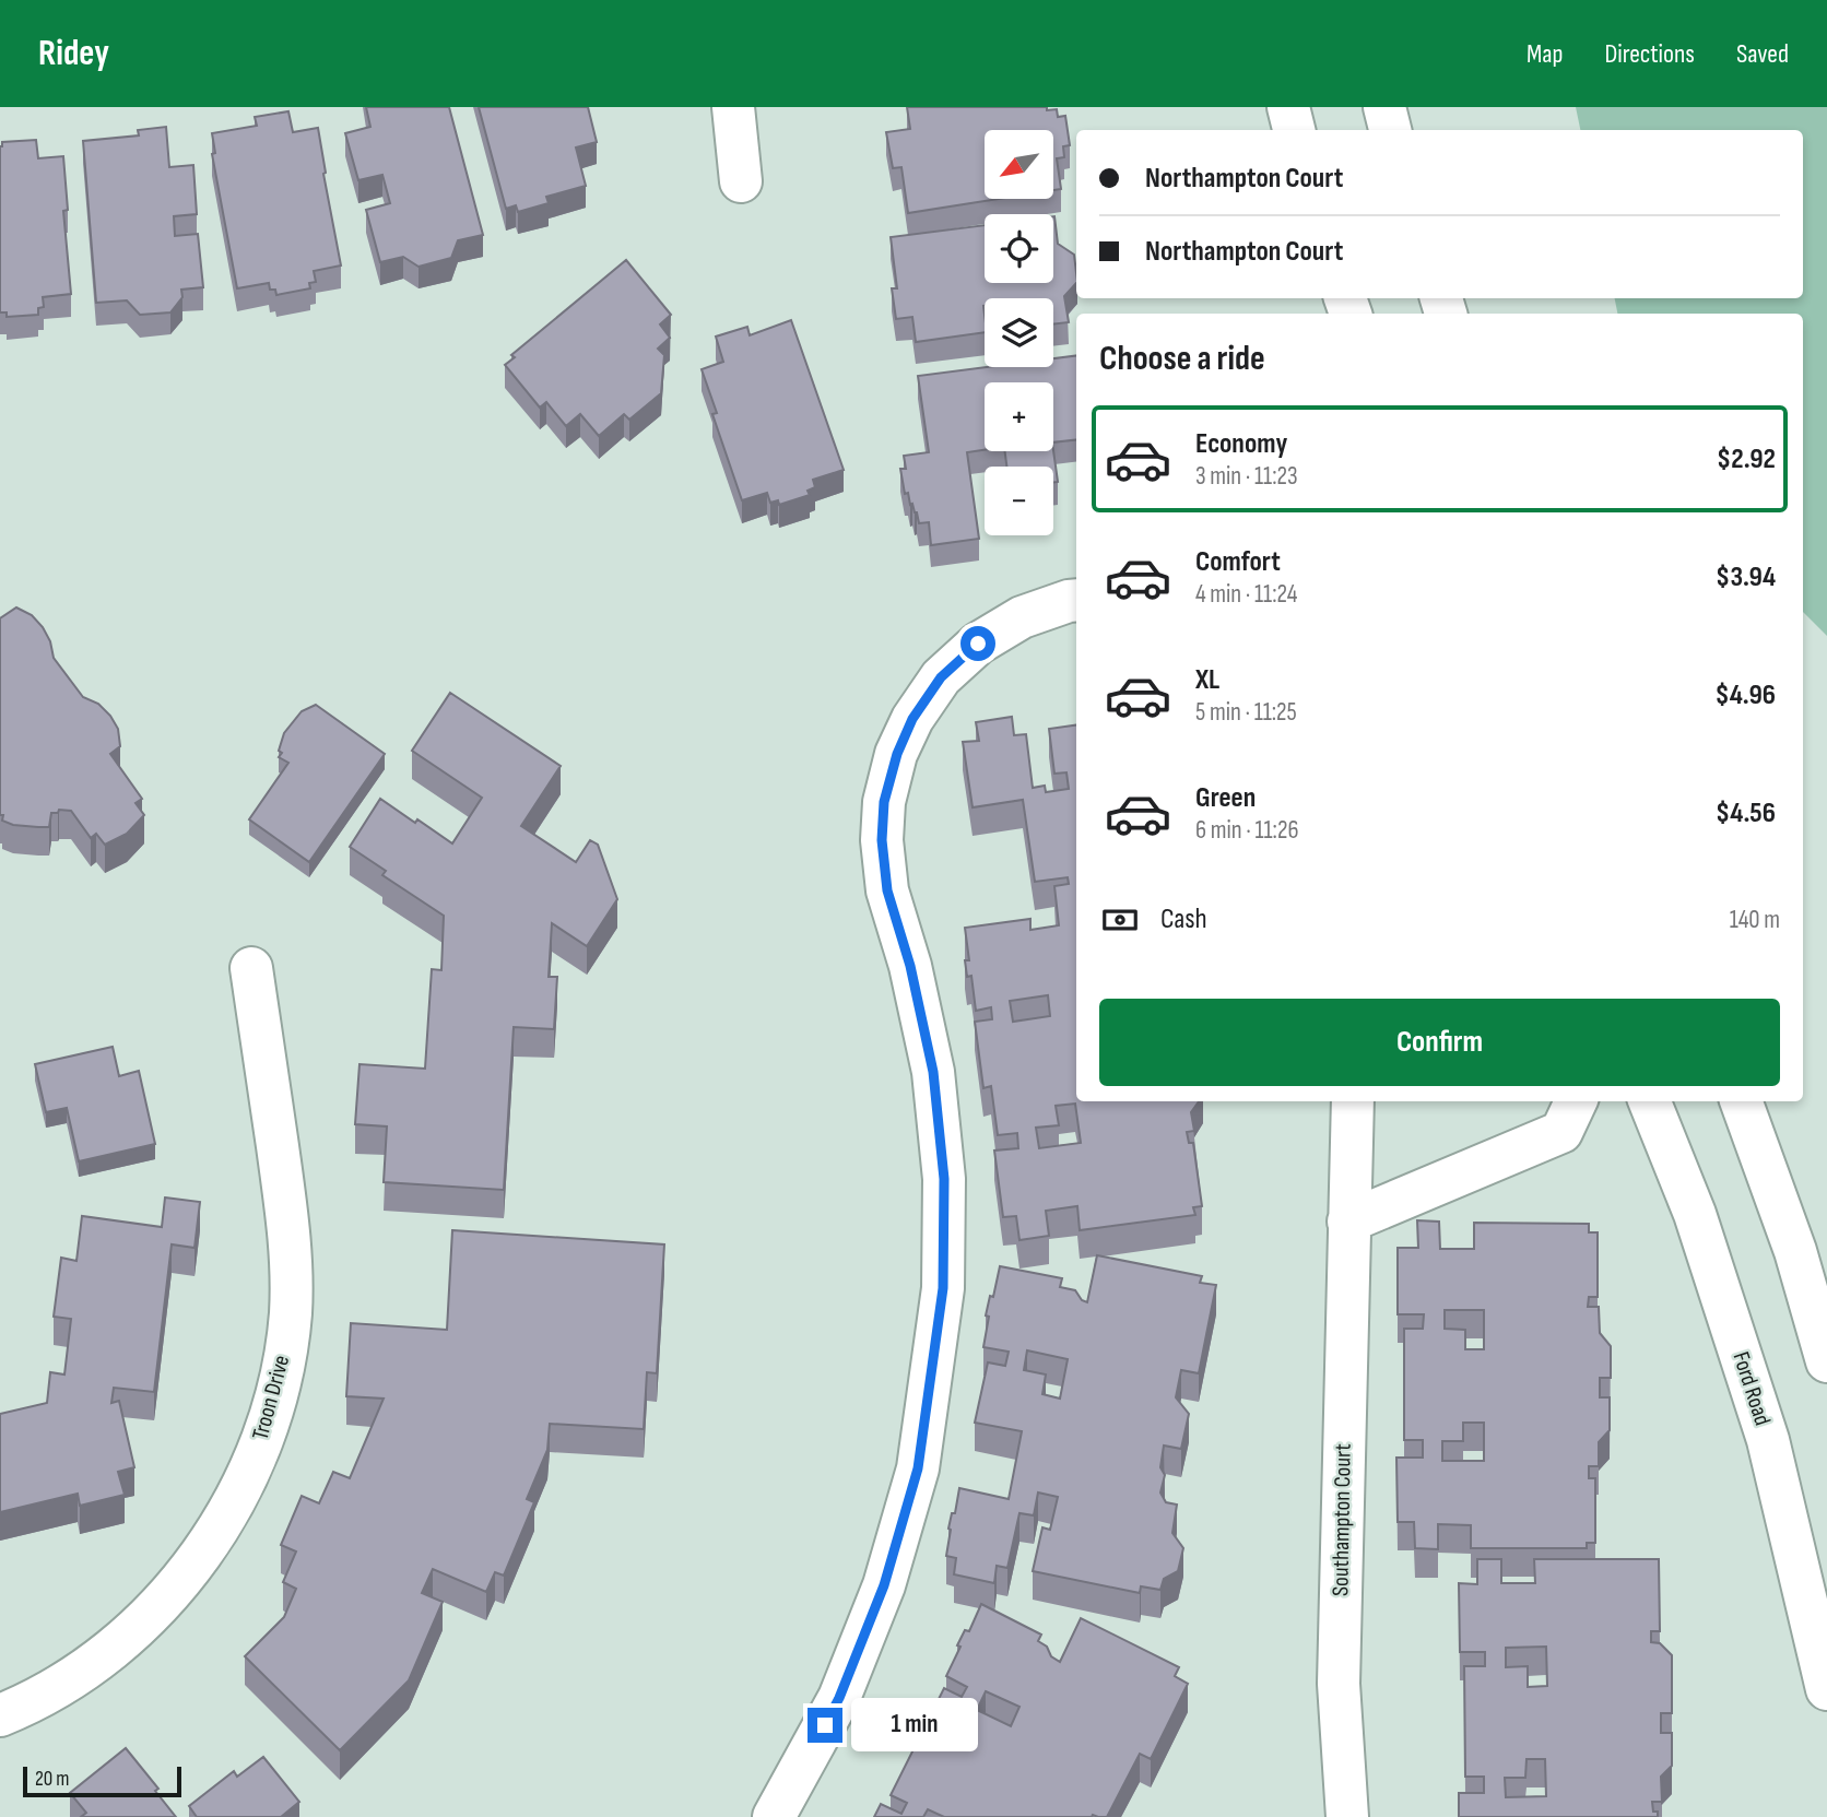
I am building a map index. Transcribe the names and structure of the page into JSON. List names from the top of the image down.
{
  "streets": {
    "street": ["Ford Road", "Troon Drive", "Southampton Court"]
  },
  "scale_bar": "20 m",
  "north": "bottom left",
  "page": {
    "header": "Ridey",
    "nav": ["Map", "Directions", "Saved"],
    "map_buttons": ["+", "−"],
    "banner": ["Northampton Court", "Northampton Court"],
    "heading": "Choose a ride",
    "list": [
      {
        "name": "Economy",
        "note": "3 min · 11:23",
        "value": "$2.92"
      },
      {
        "name": "Comfort",
        "note": "4 min · 11:24",
        "value": "$3.94"
      },
      {
        "name": "XL",
        "note": "5 min · 11:25",
        "value": "$4.96"
      },
      {
        "name": "Green",
        "note": "6 min · 11:26",
        "value": "$4.56"
      }
    ],
    "pay": ["Cash", "140 m"],
    "buttons": "Confirm",
    "bubble": "1 min",
    "scale": "20 m"
  }
}
